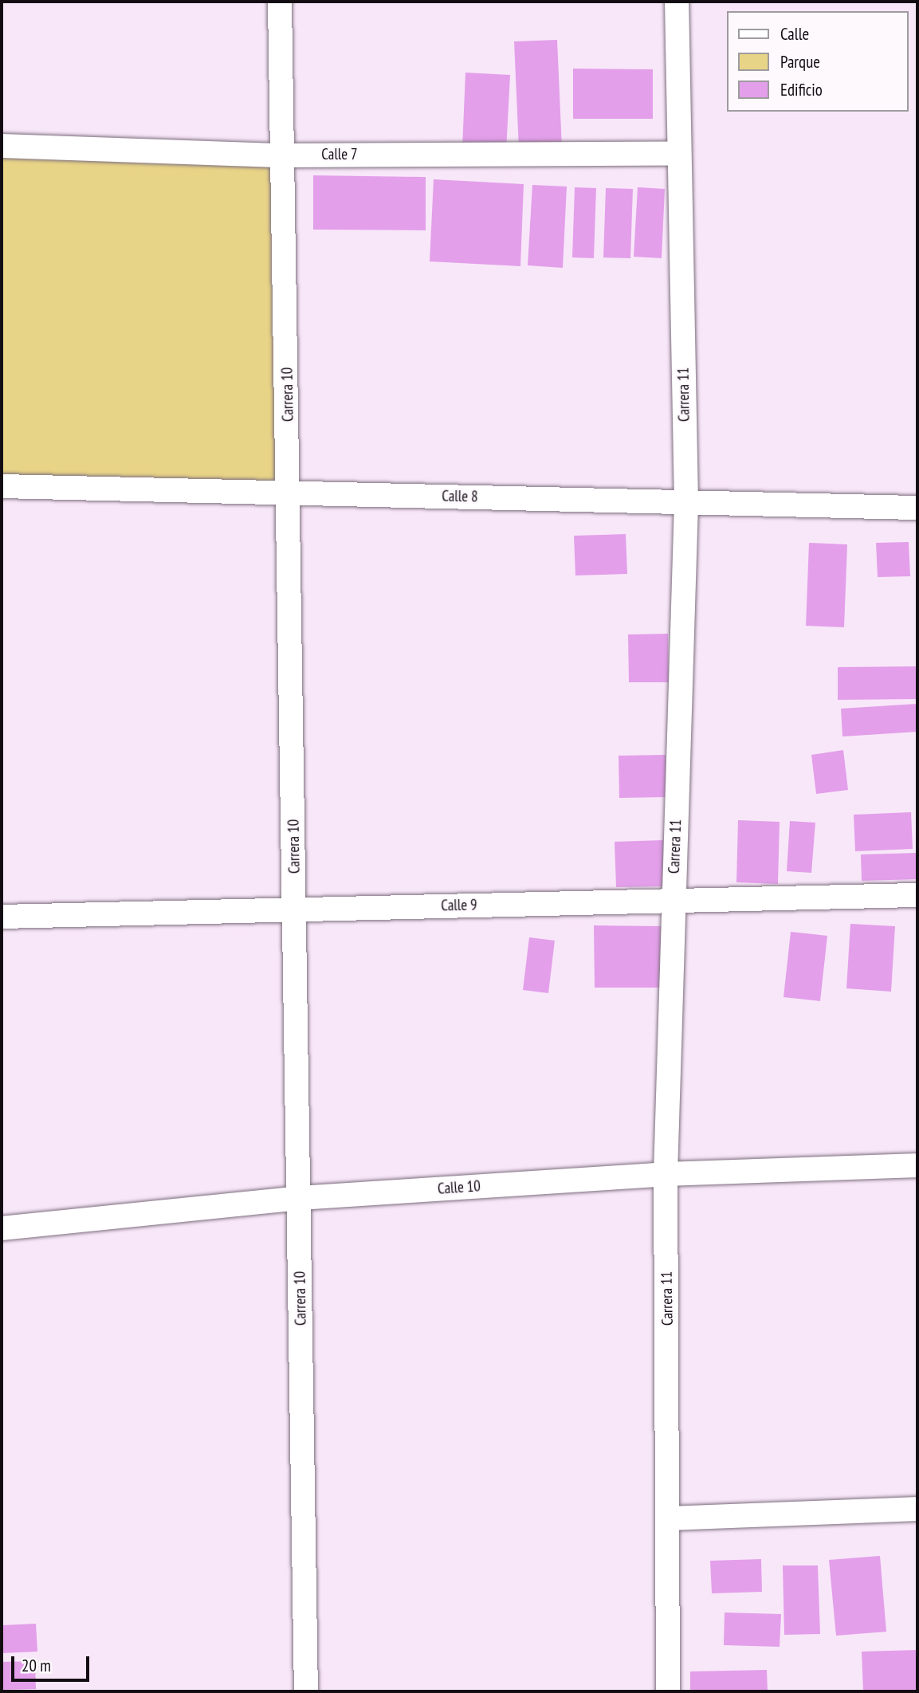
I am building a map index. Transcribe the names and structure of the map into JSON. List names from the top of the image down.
{
  "streets": {
    "street": [
      "Calle 7",
      "Carrera 10",
      "Carrera 11",
      "Calle 8",
      "Calle 9",
      "Calle 10"
    ]
  },
  "crossings": [
    ["Calle 7", "Carrera 10"],
    ["Calle 7", "Carrera 11"],
    ["Carrera 10", "Calle 8"],
    ["Carrera 10", "Calle 9"],
    ["Carrera 10", "Calle 10"],
    ["Carrera 11", "Calle 8"],
    ["Carrera 11", "Calle 9"],
    ["Carrera 11", "Calle 10"]
  ],
  "legend": ["Calle", "Parque", "Edificio"],
  "scale_bar": "20 m"
}
